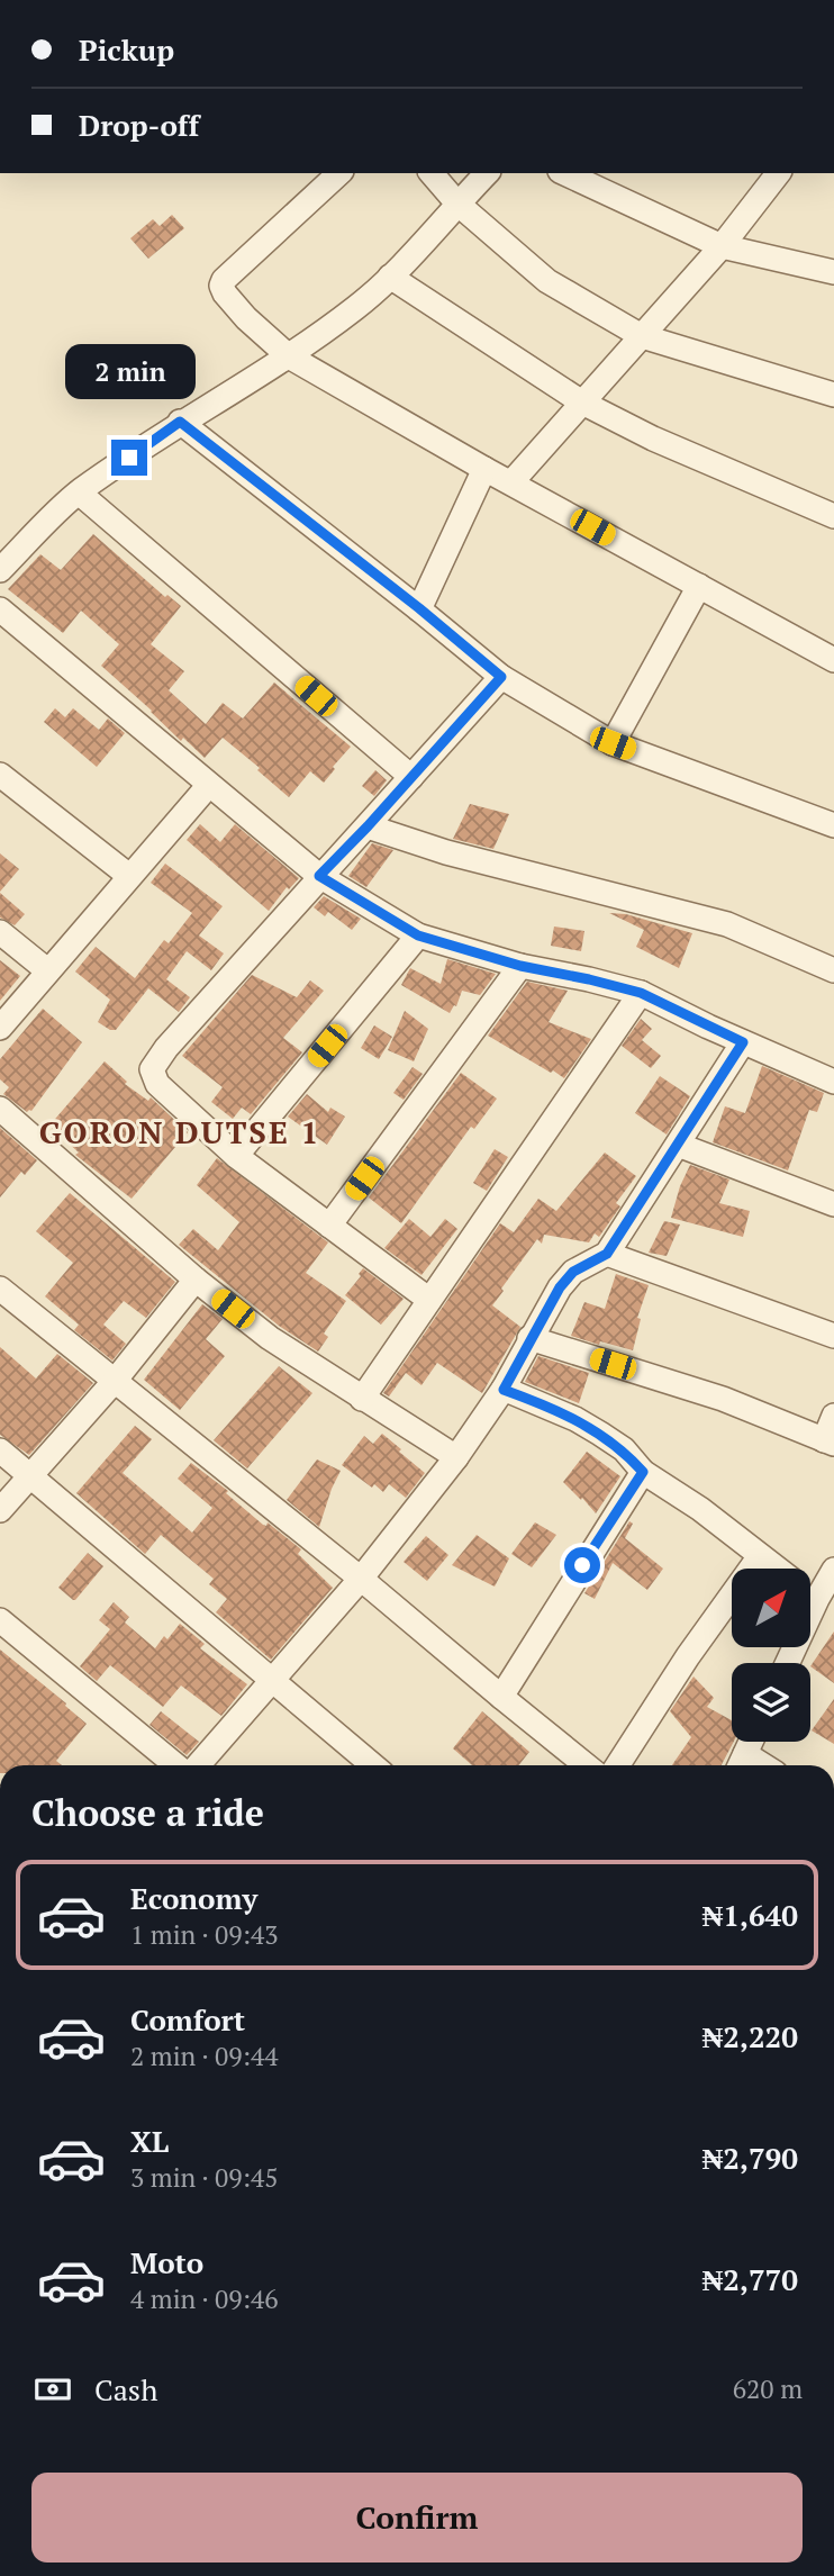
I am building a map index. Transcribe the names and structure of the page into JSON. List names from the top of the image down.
{
  "districts": ["GORON DUTSE 1"],
  "north": "top right",
  "page": {
    "banner": ["Pickup", "Drop-off"],
    "bubble": "2 min",
    "heading": "Choose a ride",
    "list": [
      {
        "name": "Economy",
        "note": "1 min · 09:43",
        "value": "₦1,640"
      },
      {
        "name": "Comfort",
        "note": "2 min · 09:44",
        "value": "₦2,220"
      },
      {
        "name": "XL",
        "note": "3 min · 09:45",
        "value": "₦2,790"
      },
      {
        "name": "Moto",
        "note": "4 min · 09:46",
        "value": "₦2,770"
      }
    ],
    "pay": ["Cash", "620 m"],
    "buttons": "Confirm"
  }
}
